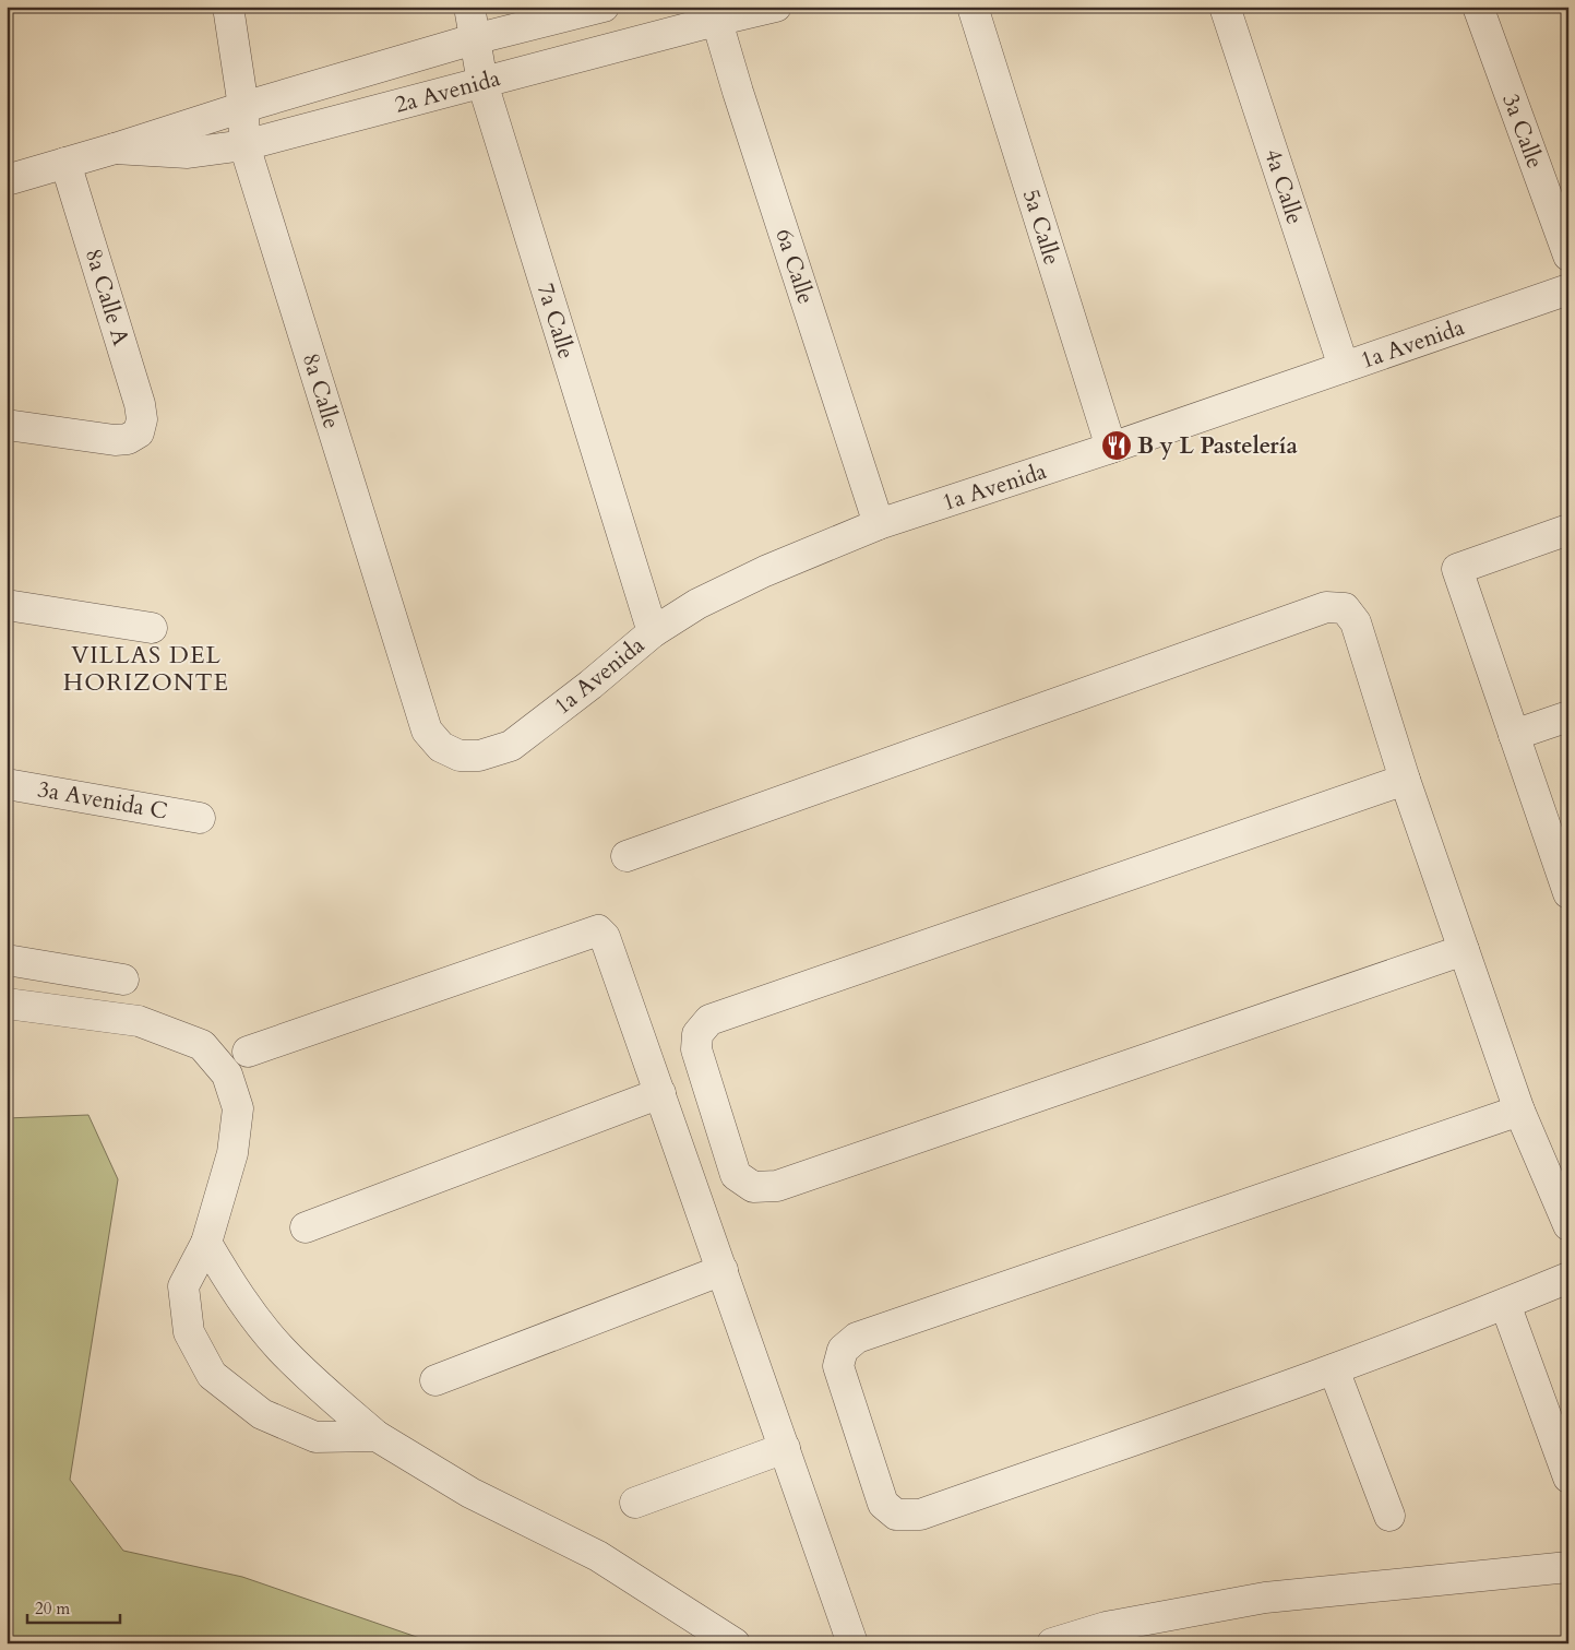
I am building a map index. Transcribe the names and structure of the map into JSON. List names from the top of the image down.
{
  "streets": {
    "street": [
      "2a Avenida",
      "3a Calle",
      "4a Calle",
      "5a Calle",
      "6a Calle",
      "8a Calle A",
      "7a Calle",
      "1a Avenida",
      "8a Calle",
      "3a Avenida C"
    ]
  },
  "crossings": [
    ["2a Avenida", "6a Calle"],
    ["2a Avenida", "8a Calle A"],
    ["2a Avenida", "7a Calle"],
    ["2a Avenida", "8a Calle"],
    ["4a Calle", "1a Avenida"],
    ["5a Calle", "1a Avenida"],
    ["6a Calle", "1a Avenida"],
    ["7a Calle", "1a Avenida"],
    ["1a Avenida", "8a Calle"]
  ],
  "districts": ["VILLAS DEL HORIZONTE"],
  "places": {
    "restaurant": ["B y L Pastelería"]
  },
  "scale_bar": "20 m"
}
